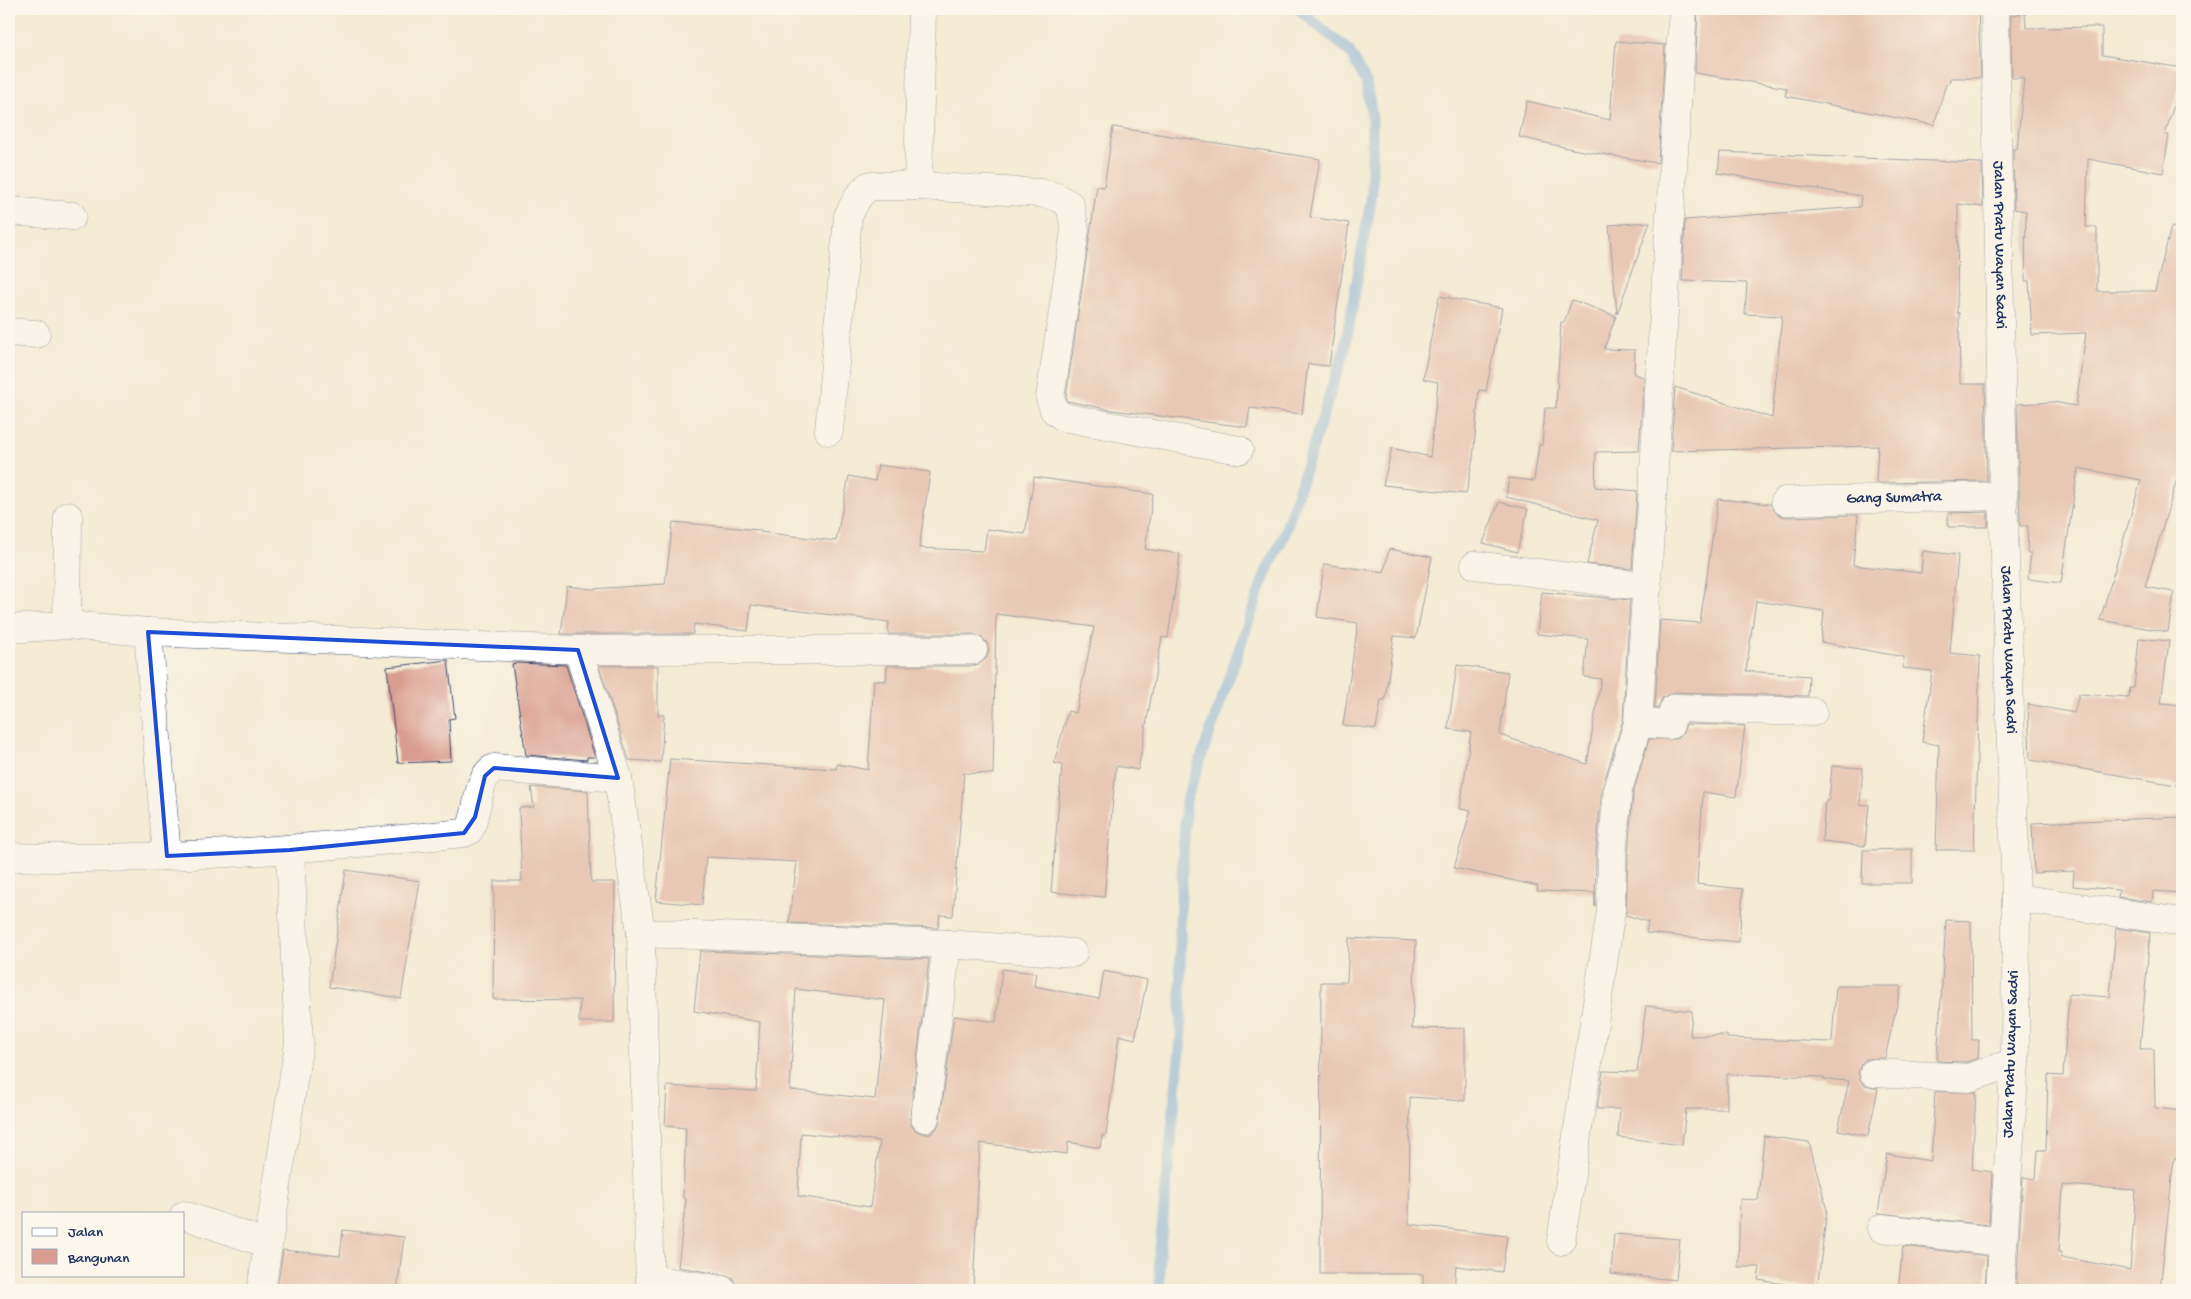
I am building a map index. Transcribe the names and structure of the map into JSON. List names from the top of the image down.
{
  "streets": {
    "street": ["Jalan Pratu Wayan Sadri", "Gang Sumatra"]
  },
  "crossings": [
    ["Jalan Pratu Wayan Sadri", "Gang Sumatra"]
  ],
  "legend": ["Jalan", "Bangunan"]
}
